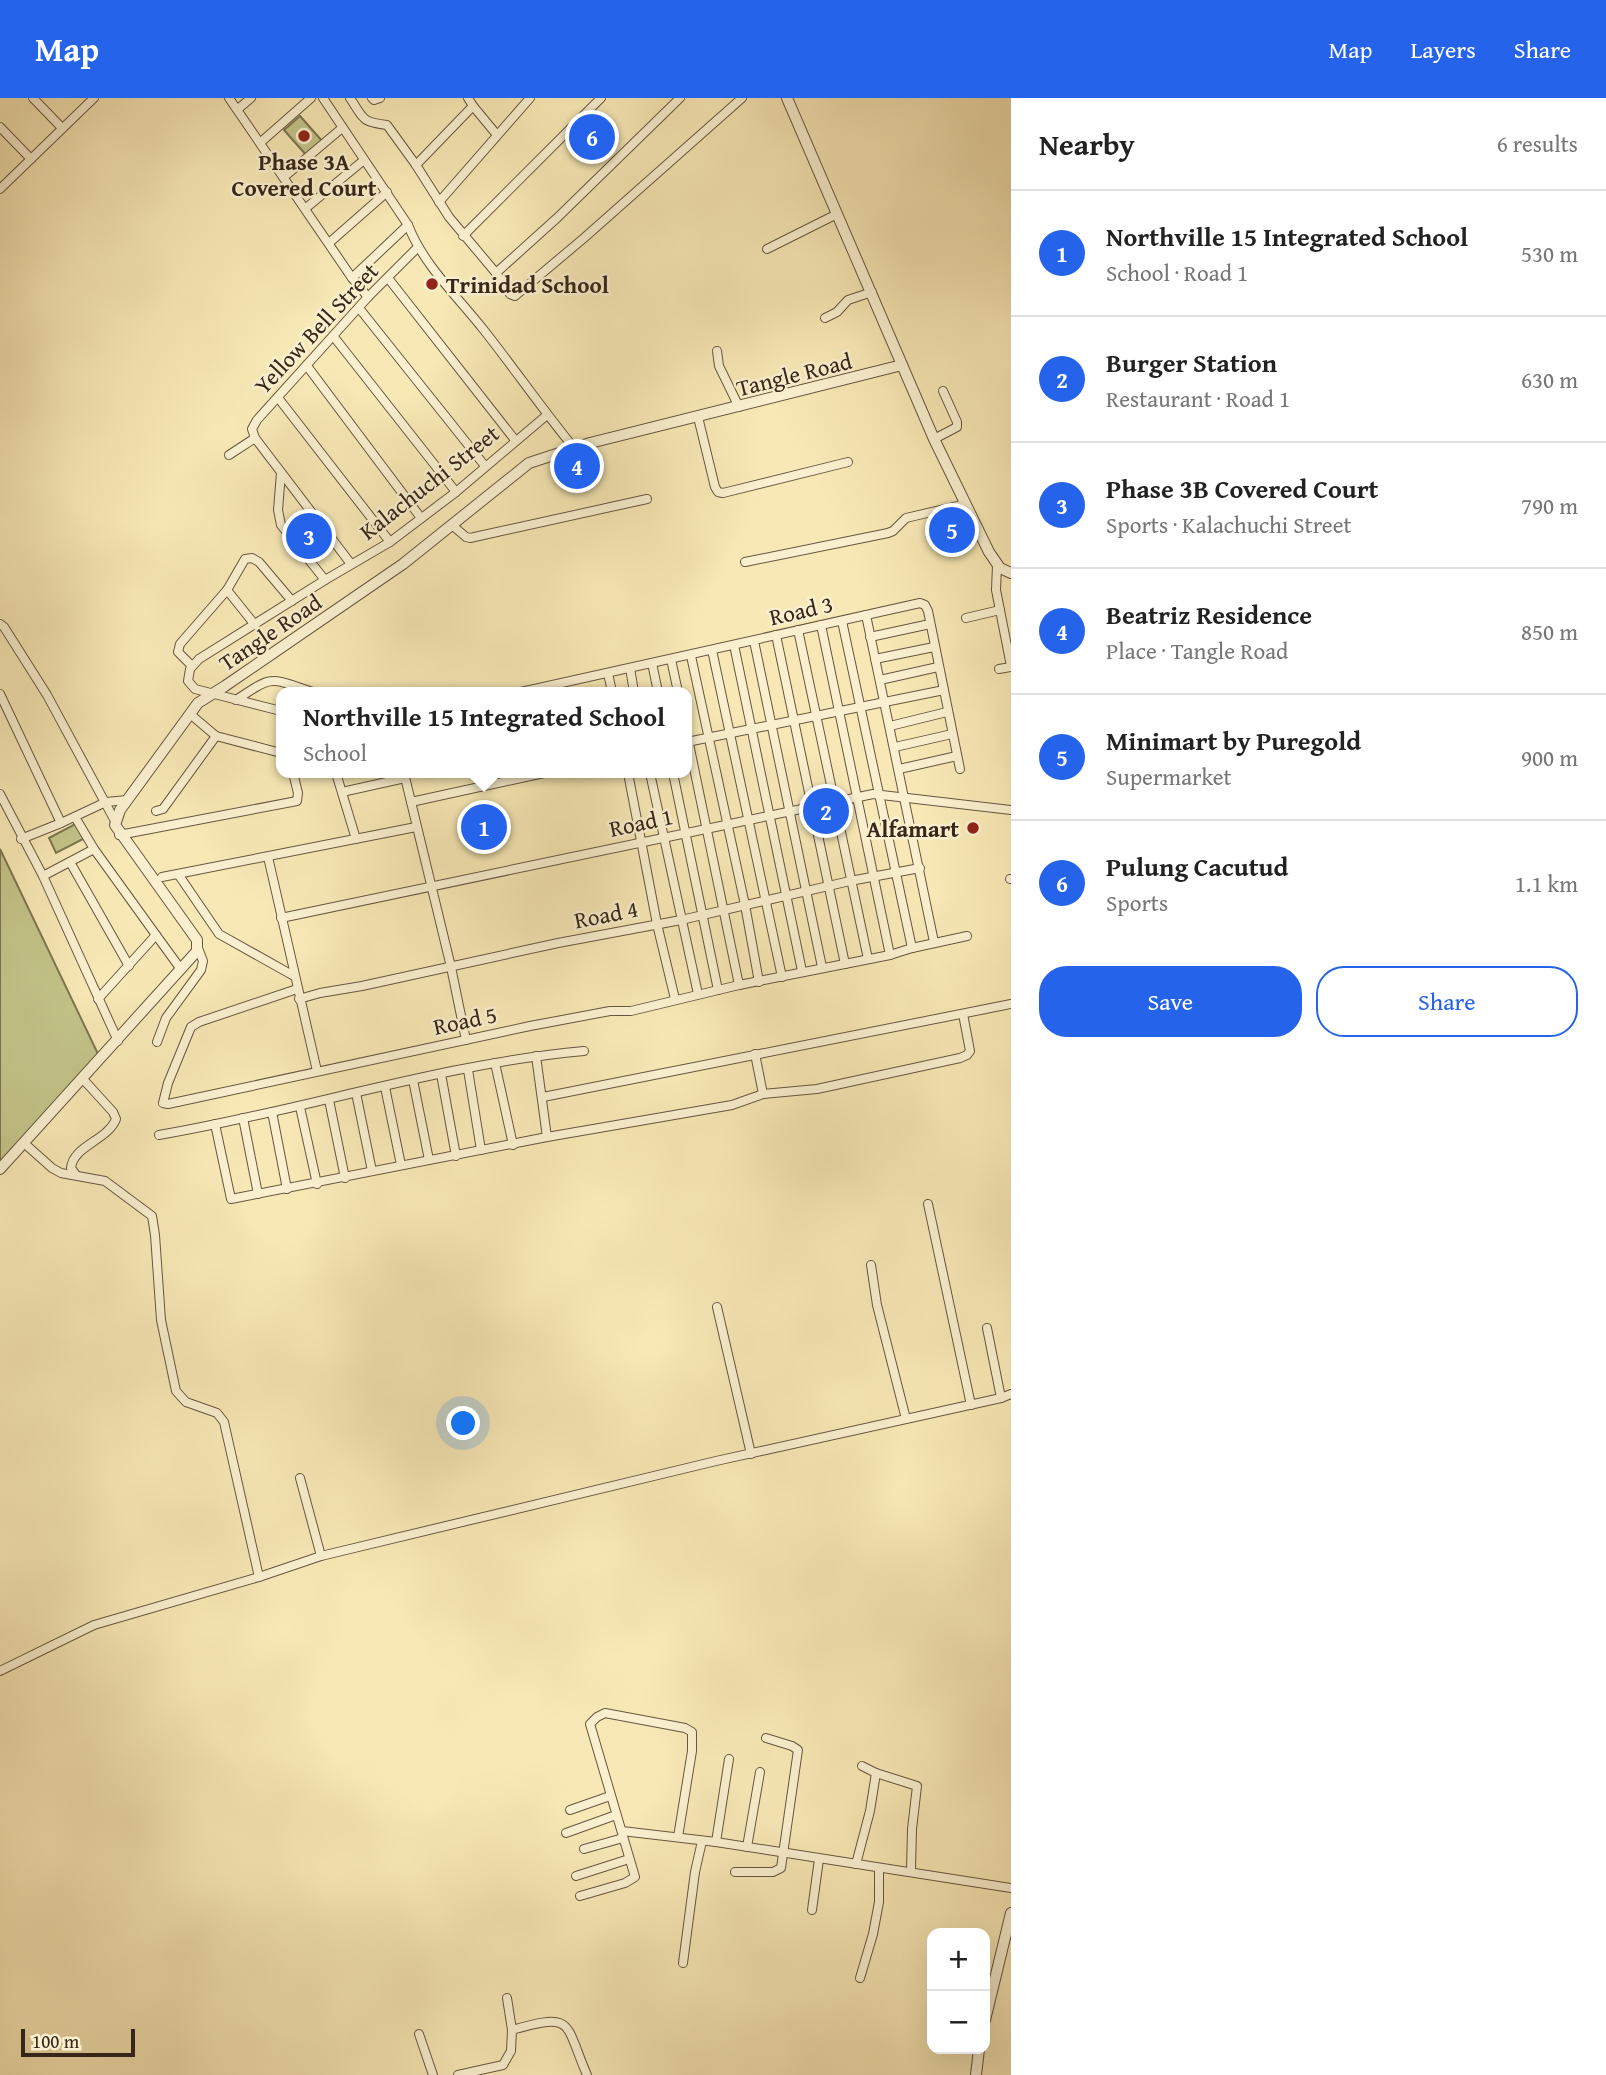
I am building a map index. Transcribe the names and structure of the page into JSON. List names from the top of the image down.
{
  "streets": {
    "street": [
      "Yellow Bell Street",
      "Tangle Road",
      "Kalachuchi Street",
      "Road 3",
      "Road 1",
      "Road 4",
      "Road 5"
    ]
  },
  "crossings": [
    ["Road 4", "Road 5"]
  ],
  "places": ["Phase 3A Covered Court", "Trinidad School", "Alfamart"],
  "scale_bar": "100 m",
  "page": {
    "header": "Map",
    "nav": ["Map", "Layers", "Share"],
    "heading": ["Nearby", "6 results"],
    "pins": [
      "6",
      "4",
      "5",
      "3",
      "2",
      "1"
    ],
    "list": [
      {
        "mark": "1",
        "name": "Northville 15 Integrated School",
        "note": "School · Road 1",
        "value": "530 m"
      },
      {
        "mark": "2",
        "name": "Burger Station",
        "note": "Restaurant · Road 1",
        "value": "630 m"
      },
      {
        "mark": "3",
        "name": "Phase 3B Covered Court",
        "note": "Sports · Kalachuchi Street",
        "value": "790 m"
      },
      {
        "mark": "4",
        "name": "Beatriz Residence",
        "note": "Place · Tangle Road",
        "value": "850 m"
      },
      {
        "mark": "5",
        "name": "Minimart by Puregold",
        "note": "Supermarket",
        "value": "900 m"
      },
      {
        "mark": "6",
        "name": "Pulung Cacutud",
        "note": "Sports",
        "value": "1.1 km"
      }
    ],
    "popup": ["Northville 15 Integrated School", "School"],
    "buttons": ["Save", "Share"],
    "map_buttons": ["+", "−"],
    "scale": "100 m"
  }
}
